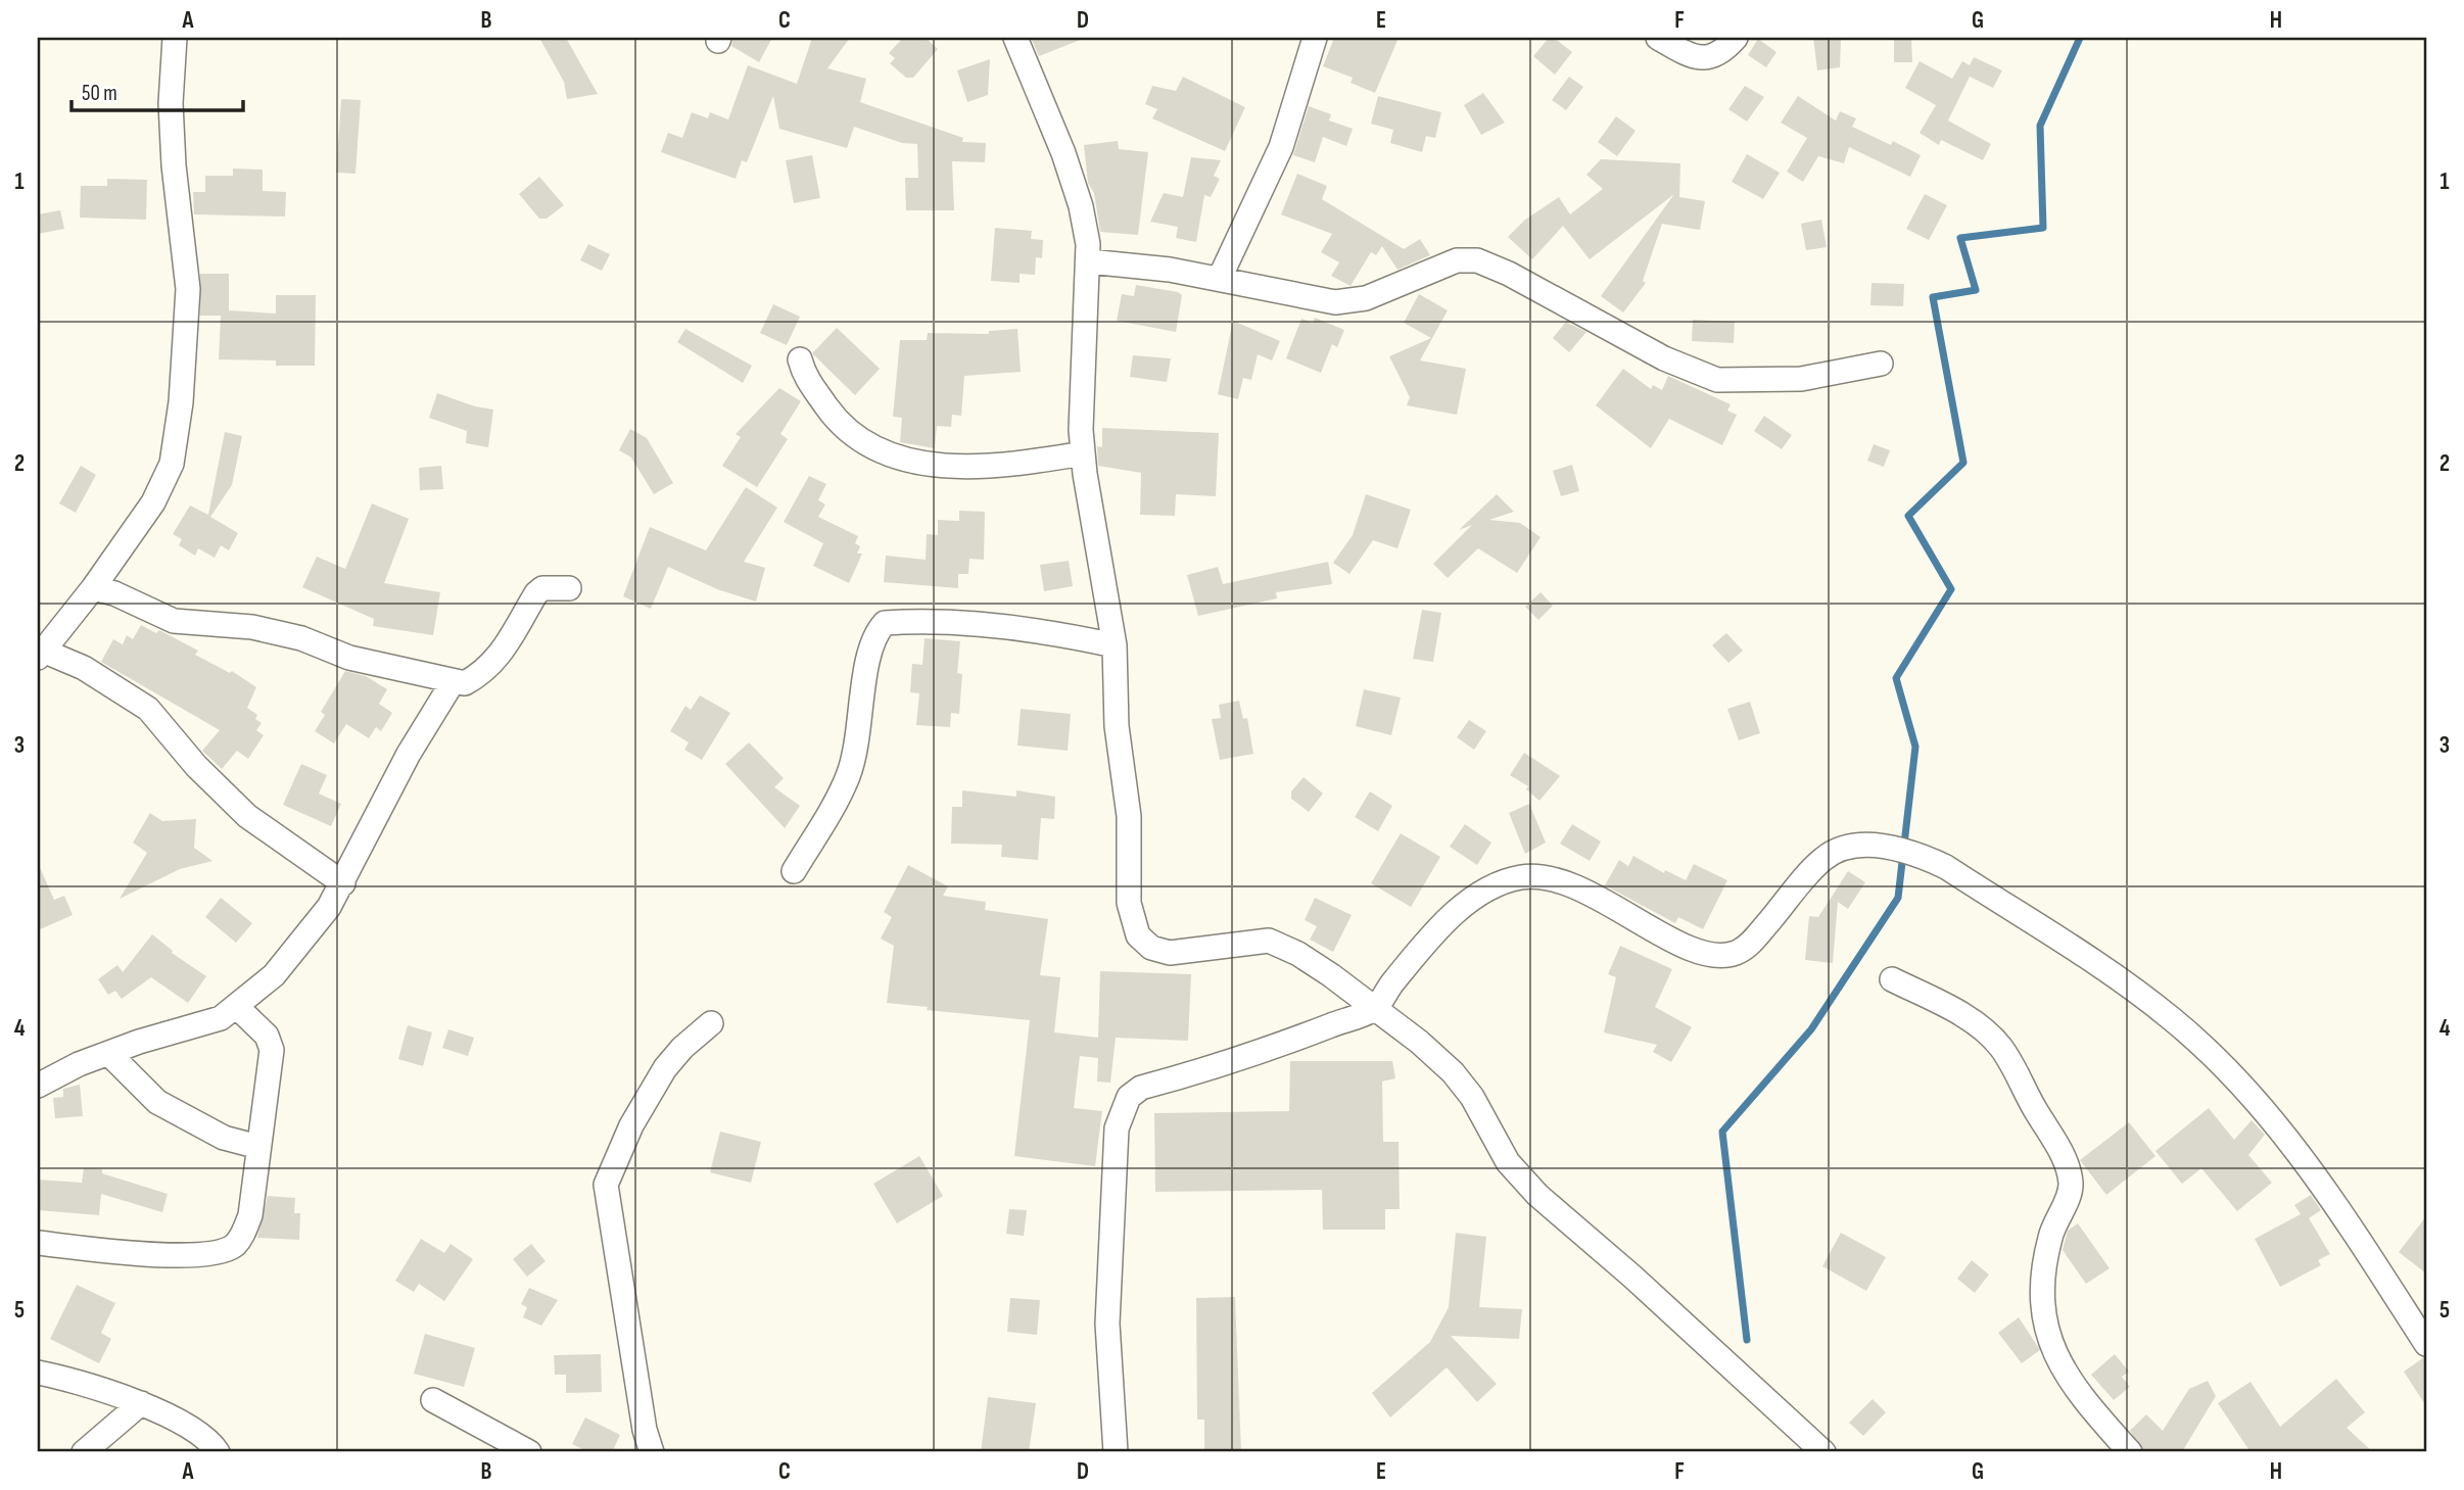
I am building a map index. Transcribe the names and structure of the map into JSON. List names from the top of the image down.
{
  "scale_bar": "50 m",
  "grid": {
    "columns": [
      "A",
      "B",
      "C",
      "D",
      "E",
      "F",
      "G",
      "H"
    ],
    "rows": [
      "1",
      "2",
      "3",
      "4",
      "5"
    ]
  }
}
